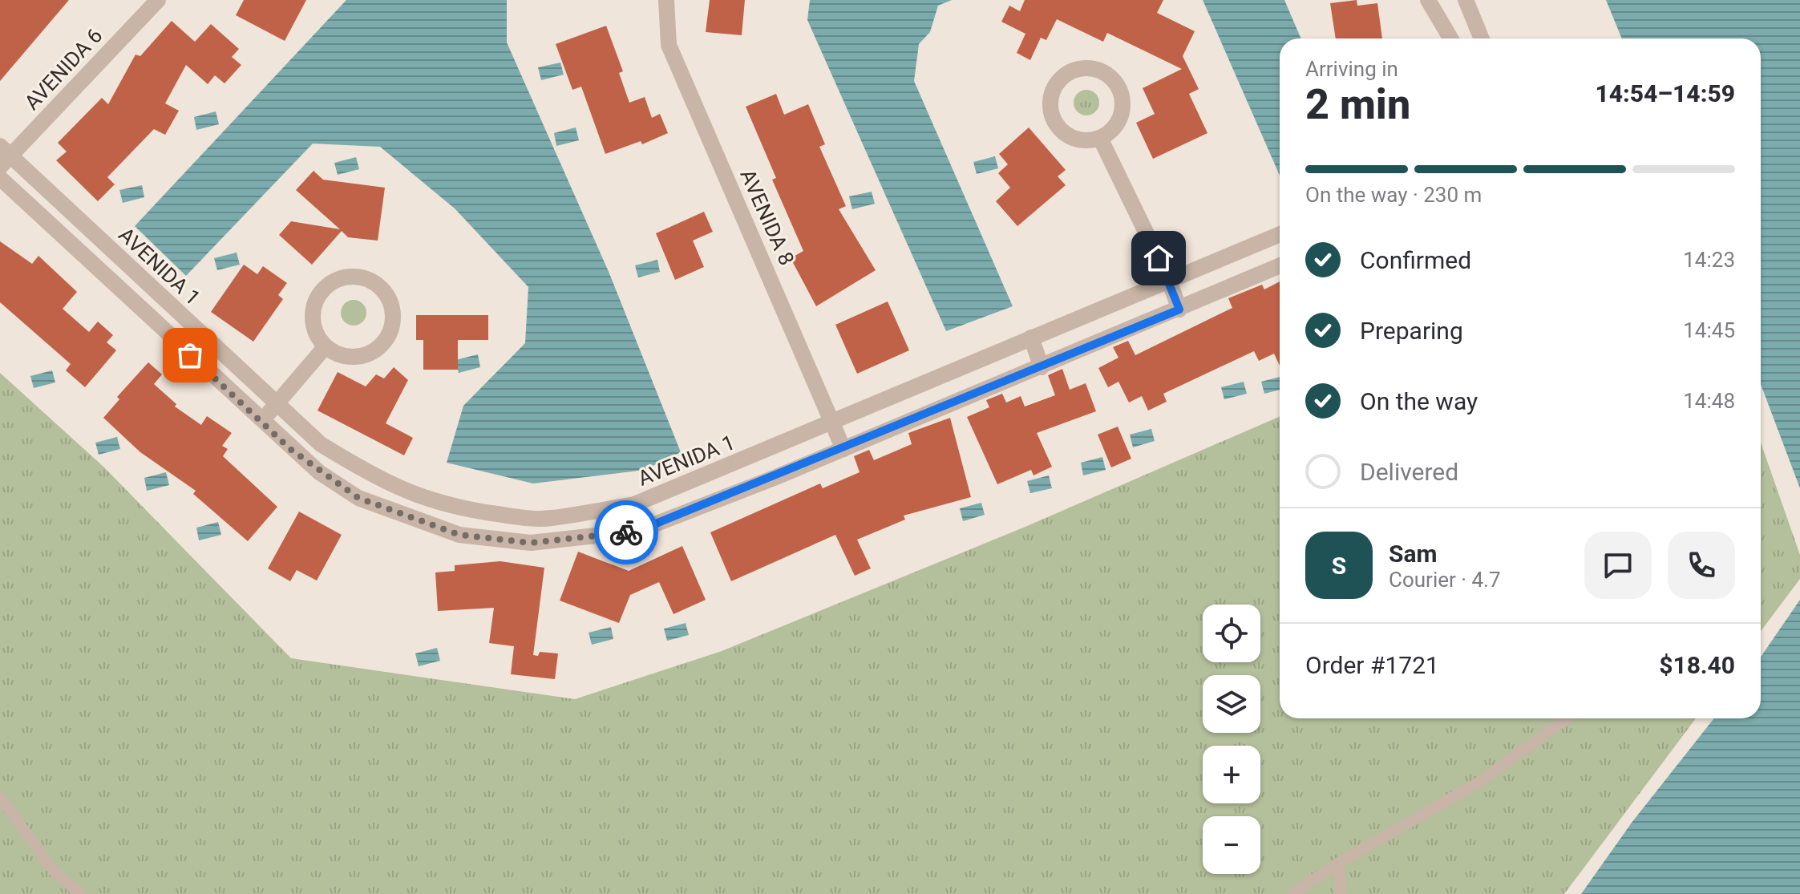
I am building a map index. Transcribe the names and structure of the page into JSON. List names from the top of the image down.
{
  "streets": {
    "street": ["AVENIDA 6", "AVENIDA 8", "AVENIDA 1"]
  },
  "crossings": [
    ["AVENIDA 6", "AVENIDA 1"],
    ["AVENIDA 8", "AVENIDA 1"]
  ],
  "page": {
    "heading": ["2 min", "Arriving in", "14:54–14:59"],
    "panel": [
      "Sam",
      "Courier · 4.7",
      "Order #1721",
      "$18.40"
    ],
    "bar": "On the way · 230 m",
    "list": [
      ["Confirmed", "14:23"],
      ["Preparing", "14:45"],
      ["On the way", "14:48"],
      "Delivered"
    ],
    "round": "S",
    "map_buttons": ["+", "−"]
  }
}
